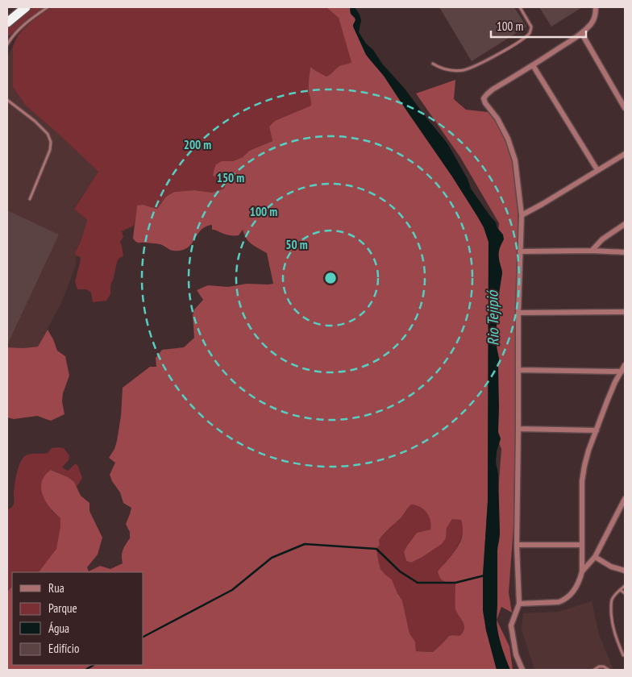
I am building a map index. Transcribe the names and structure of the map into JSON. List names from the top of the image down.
{
  "water": ["Rio Tejipió"],
  "legend": [
    "Rua",
    "Parque",
    "Água",
    "Edifício"
  ],
  "scale_bar": "100 m",
  "rings": [
    "200 m",
    "150 m",
    "100 m",
    "50 m"
  ]
}
